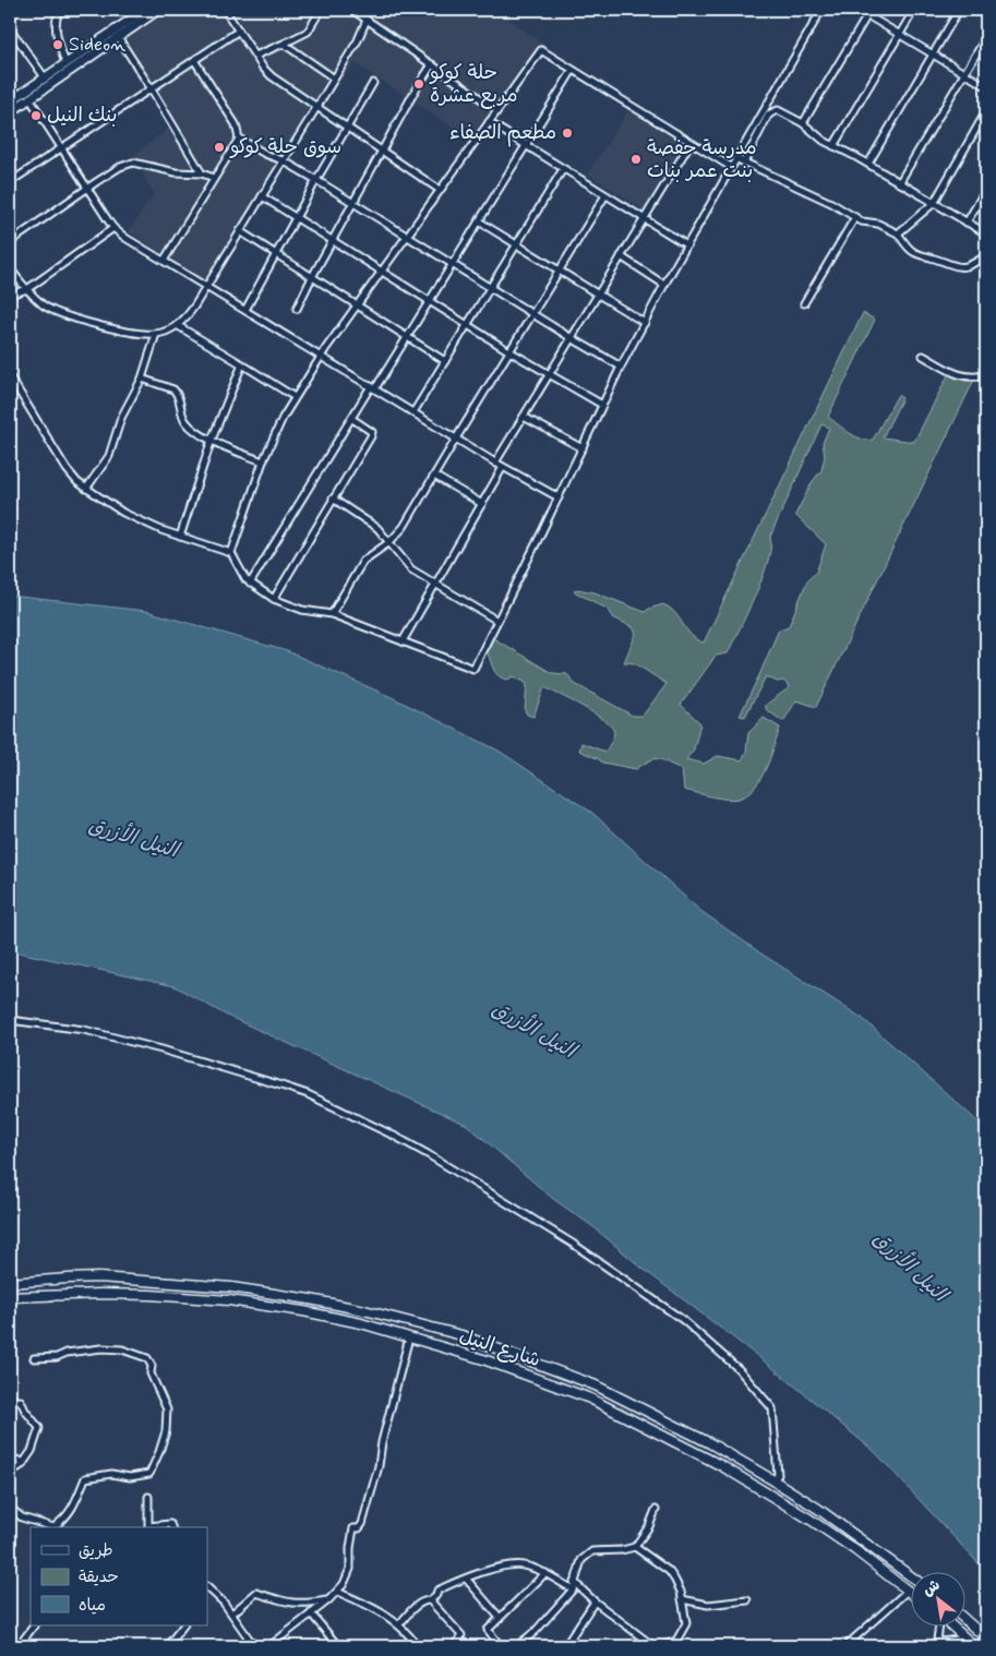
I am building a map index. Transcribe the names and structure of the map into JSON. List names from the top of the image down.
{
  "streets": {
    "main road": ["شارع النيل"]
  },
  "water": ["النيل الأزرق"],
  "places": [
    "Sideon",
    "حلة كوكو مربع عشرة",
    "بنك النيل",
    "مطعم الصفاء",
    "سوق حلة كوكو",
    "مدرسة حفصة بنت عمر بنات"
  ],
  "legend": ["طريق", "حديقة", "مياه"],
  "north": "top left"
}
